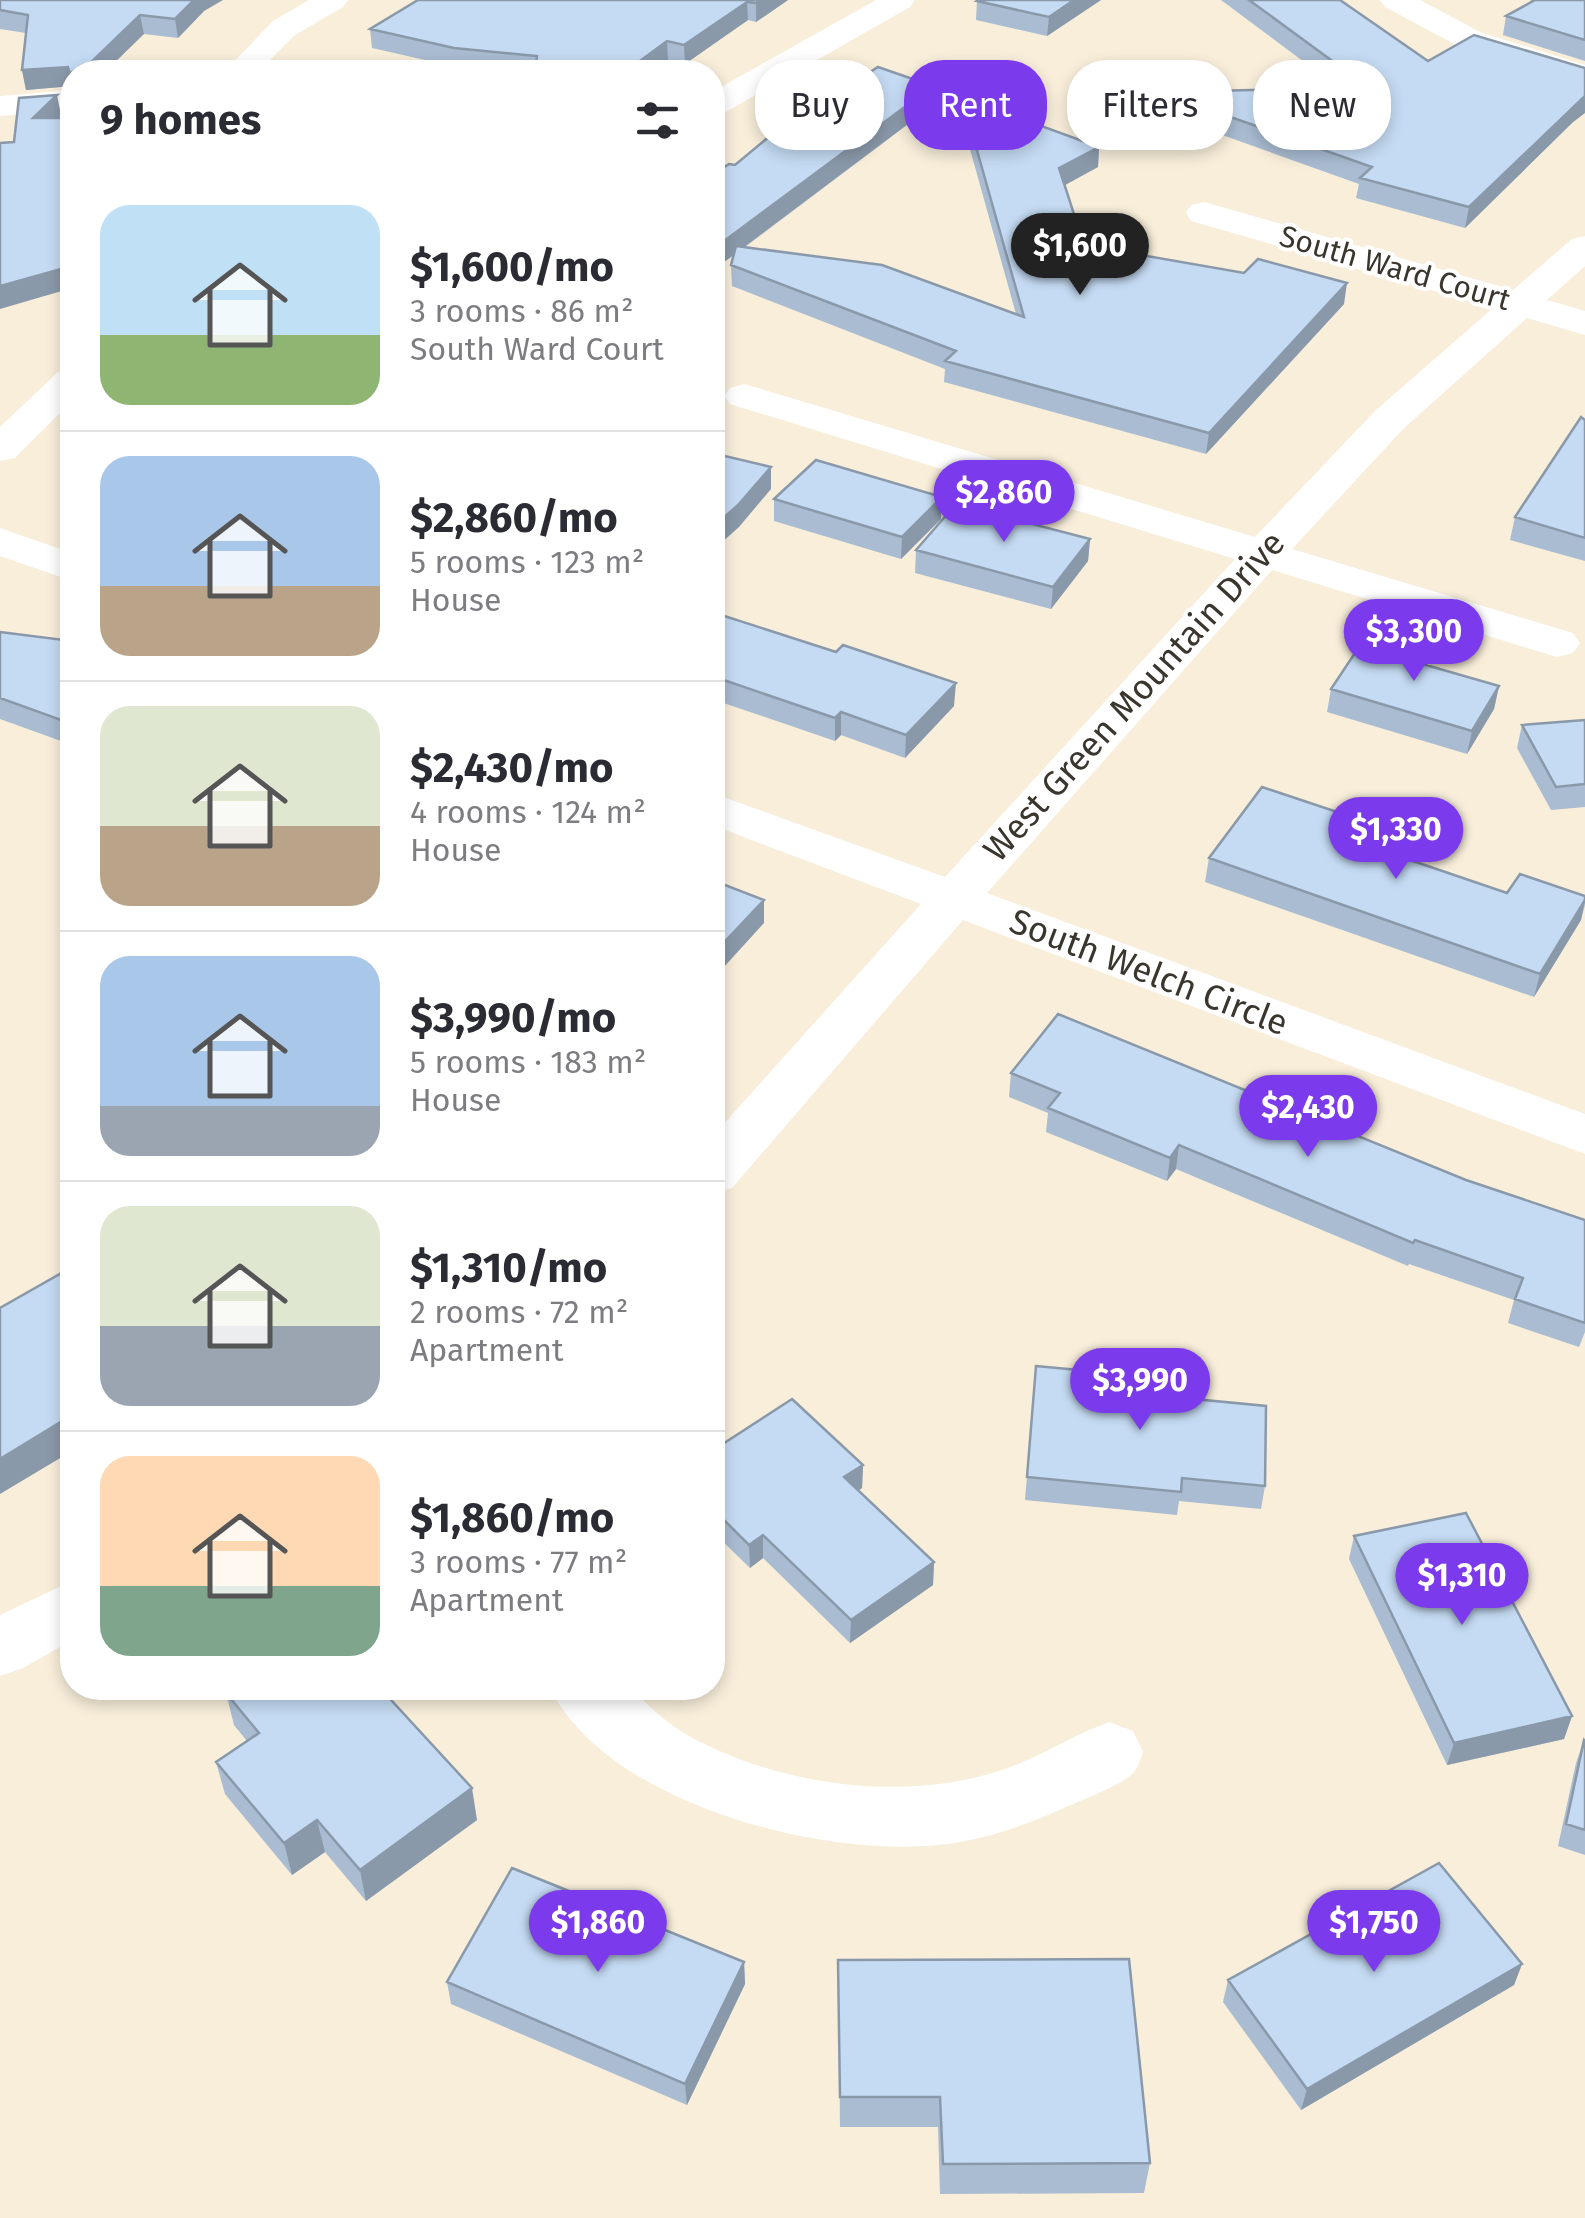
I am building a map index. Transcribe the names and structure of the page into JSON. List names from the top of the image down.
{
  "streets": {
    "street": ["South Ward Court", "West Green Mountain Drive", "South Welch Circle"]
  },
  "crossings": [
    ["South Ward Court", "West Green Mountain Drive"],
    ["West Green Mountain Drive", "South Welch Circle"]
  ],
  "page": {
    "chip": [
      "Buy",
      "Rent",
      "Filters",
      "New"
    ],
    "heading": "9 homes",
    "list": [
      {
        "name": "$1,600/mo",
        "note": "3 rooms · 86 m² · South Ward Court"
      },
      {
        "name": "$2,860/mo",
        "note": "5 rooms · 123 m² · House"
      },
      {
        "name": "$2,430/mo",
        "note": "4 rooms · 124 m² · House"
      },
      {
        "name": "$3,990/mo",
        "note": "5 rooms · 183 m² · House"
      },
      {
        "name": "$1,310/mo",
        "note": "2 rooms · 72 m² · Apartment"
      },
      {
        "name": "$1,860/mo",
        "note": "3 rooms · 77 m² · Apartment"
      }
    ],
    "price": [
      "$1,600",
      "$2,860",
      "$3,300",
      "$1,330",
      "$2,430",
      "$3,990",
      "$1,310",
      "$1,860",
      "$1,750"
    ]
  }
}
